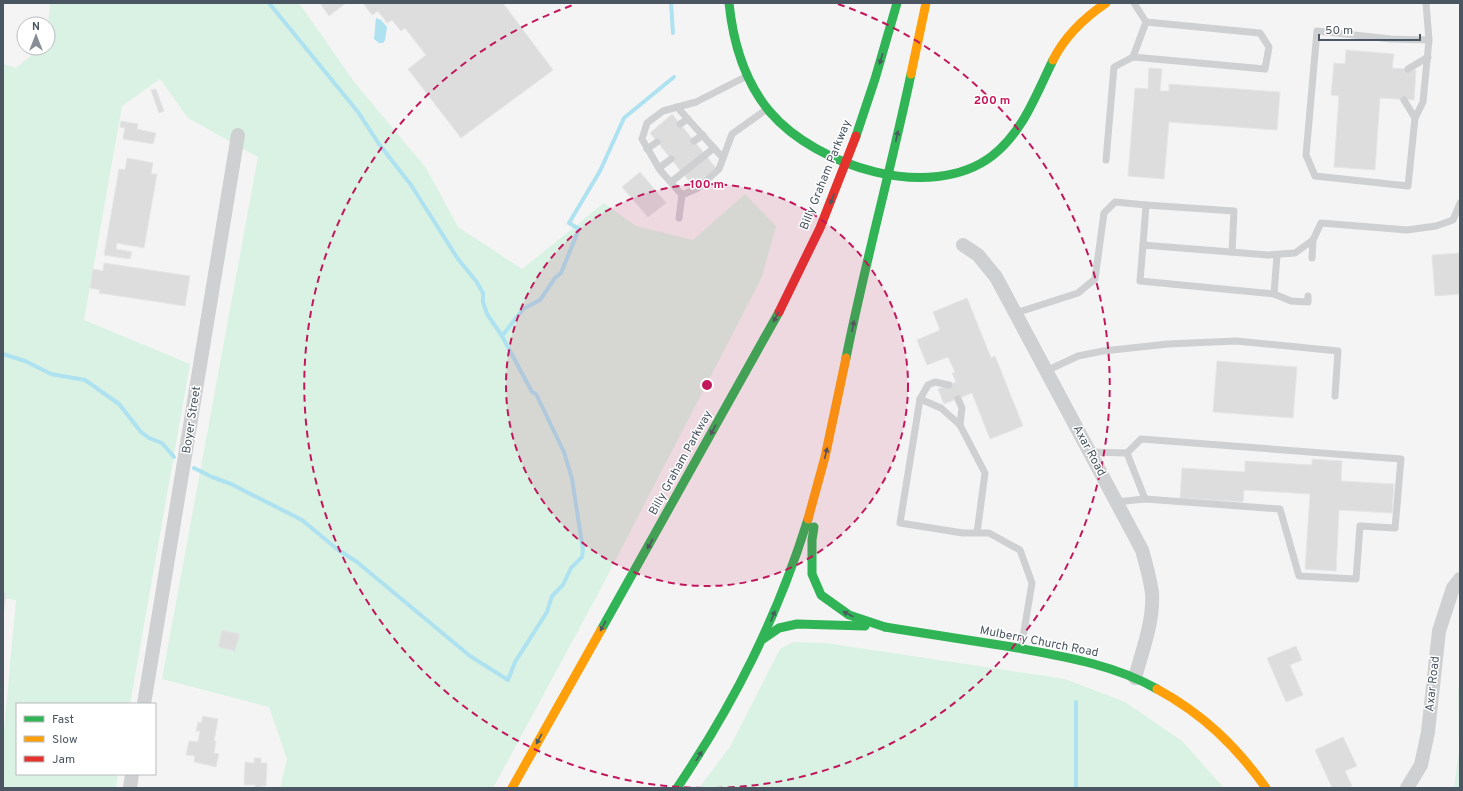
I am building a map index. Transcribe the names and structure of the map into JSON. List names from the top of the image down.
{
  "streets": {
    "main road": ["Billy Graham Parkway", "Mulberry Church Road"],
    "street": ["Boyer Street", "Axar Road"]
  },
  "crossings": [
    ["Axar Road", "Mulberry Church Road"]
  ],
  "legend": ["Fast", "Slow", "Jam"],
  "scale_bar": "50 m",
  "north": "top",
  "rings": ["200 m", "100 m"]
}
